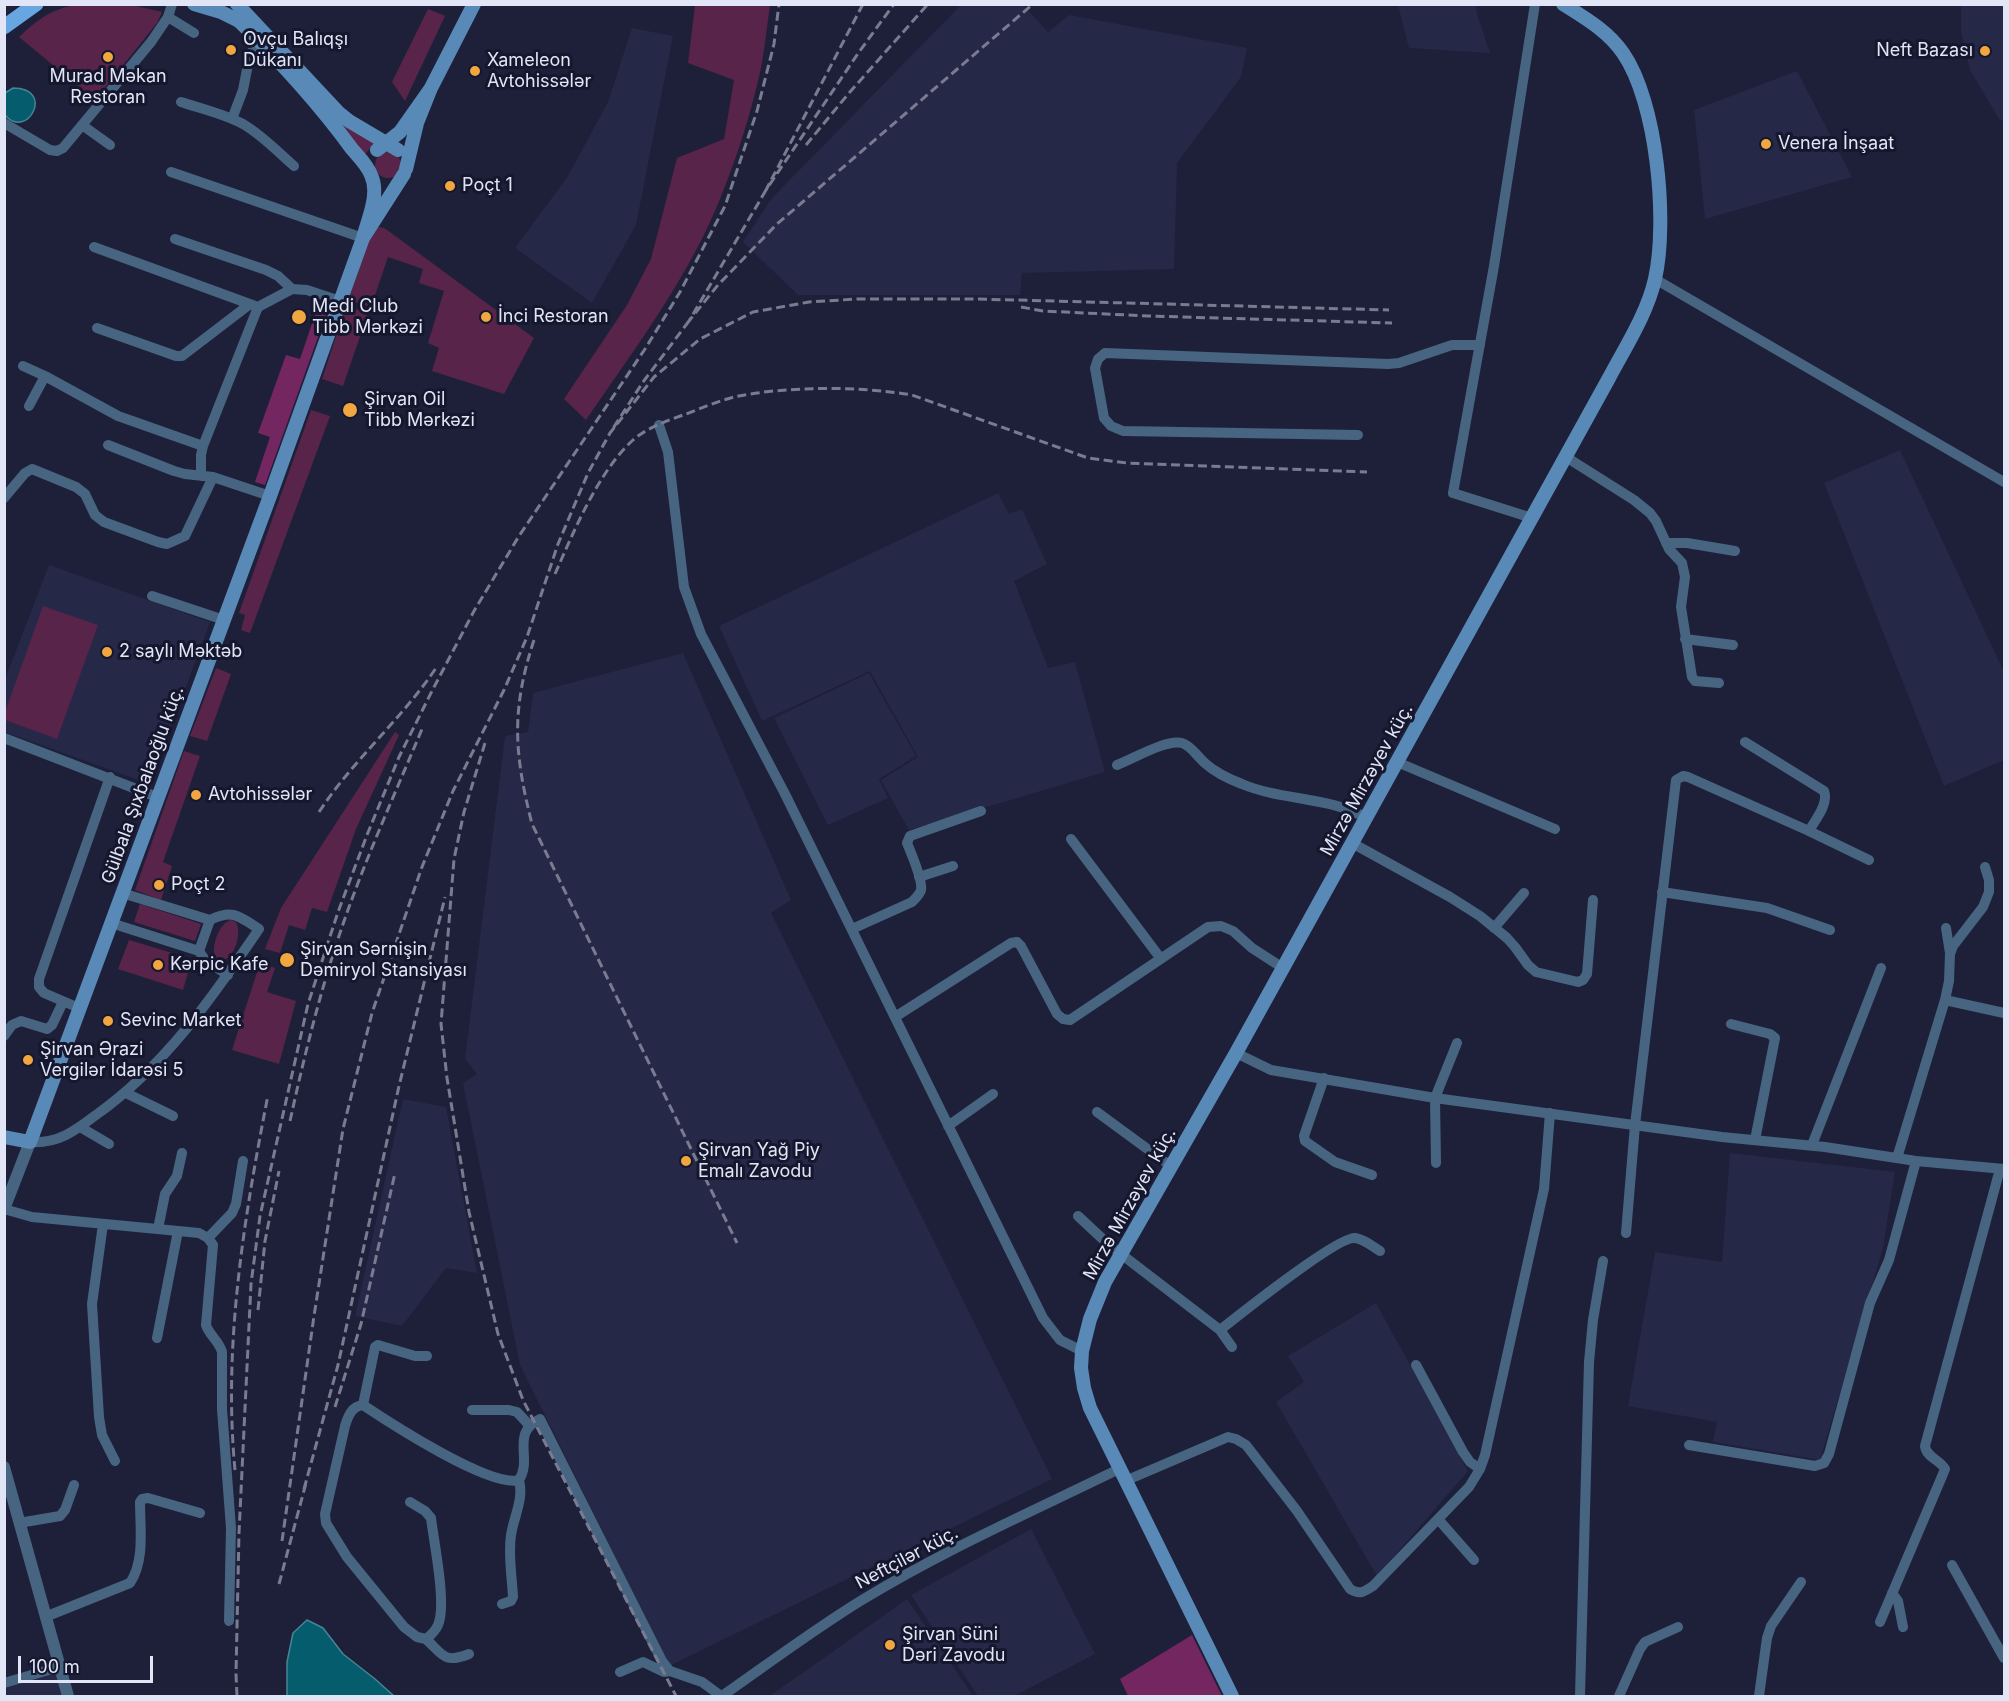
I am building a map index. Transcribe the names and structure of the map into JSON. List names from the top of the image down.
{
  "streets": {
    "main road": ["Mirzə Mirzəyev küç.", "Gülbala Şıxbalaoğlu küç."],
    "street": ["Neftçilər küç."]
  },
  "crossings": [
    ["Mirzə Mirzəyev küç.", "Neftçilər küç."]
  ],
  "places": [
    "Ovçu Balıqşı Dükanı",
    "Neft Bazası",
    "Murad Məkan Restoran",
    "Xameleon Avtohissələr",
    "Venera İnşaat",
    "Poçt 1",
    "Medi Club Tibb Mərkəzi",
    "İnci Restoran",
    "Şirvan Oil Tibb Mərkəzi",
    "2 saylı Məktəb",
    "Avtohissələr",
    "Poçt 2",
    "Şirvan Sərnişin Dəmiryol Stansiyası",
    "Kərpic Kafe",
    "Sevinc Market",
    "Şirvan Ərazi Vergilər İdarəsi 5",
    "Şirvan Yağ Piy Emalı Zavodu",
    "Şirvan Süni Dəri Zavodu"
  ],
  "scale_bar": "100 m"
}
